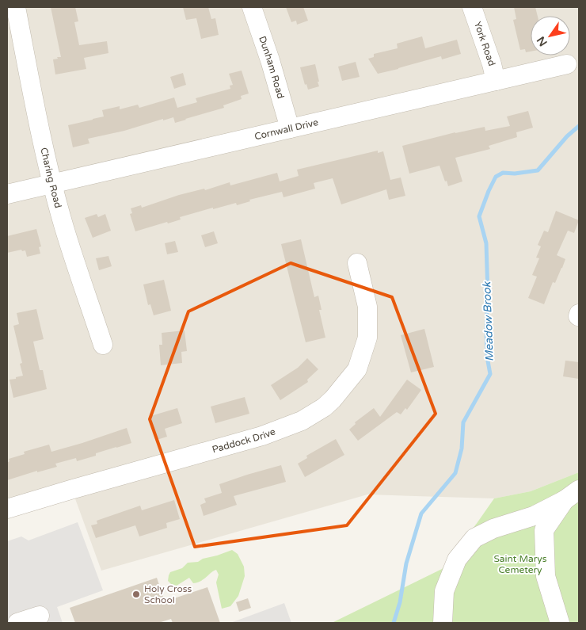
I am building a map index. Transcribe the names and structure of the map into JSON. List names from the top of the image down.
{
  "streets": {
    "street": [
      "York Road",
      "Dunham Road",
      "Cornwall Drive",
      "Charing Road",
      "Paddock Drive"
    ]
  },
  "crossings": [
    ["York Road", "Cornwall Drive"],
    ["Dunham Road", "Cornwall Drive"],
    ["Cornwall Drive", "Charing Road"]
  ],
  "water": ["Meadow Brook"],
  "parks": ["Saint Marys Cemetery"],
  "places": ["Holy Cross School"],
  "north": "bottom left"
}
